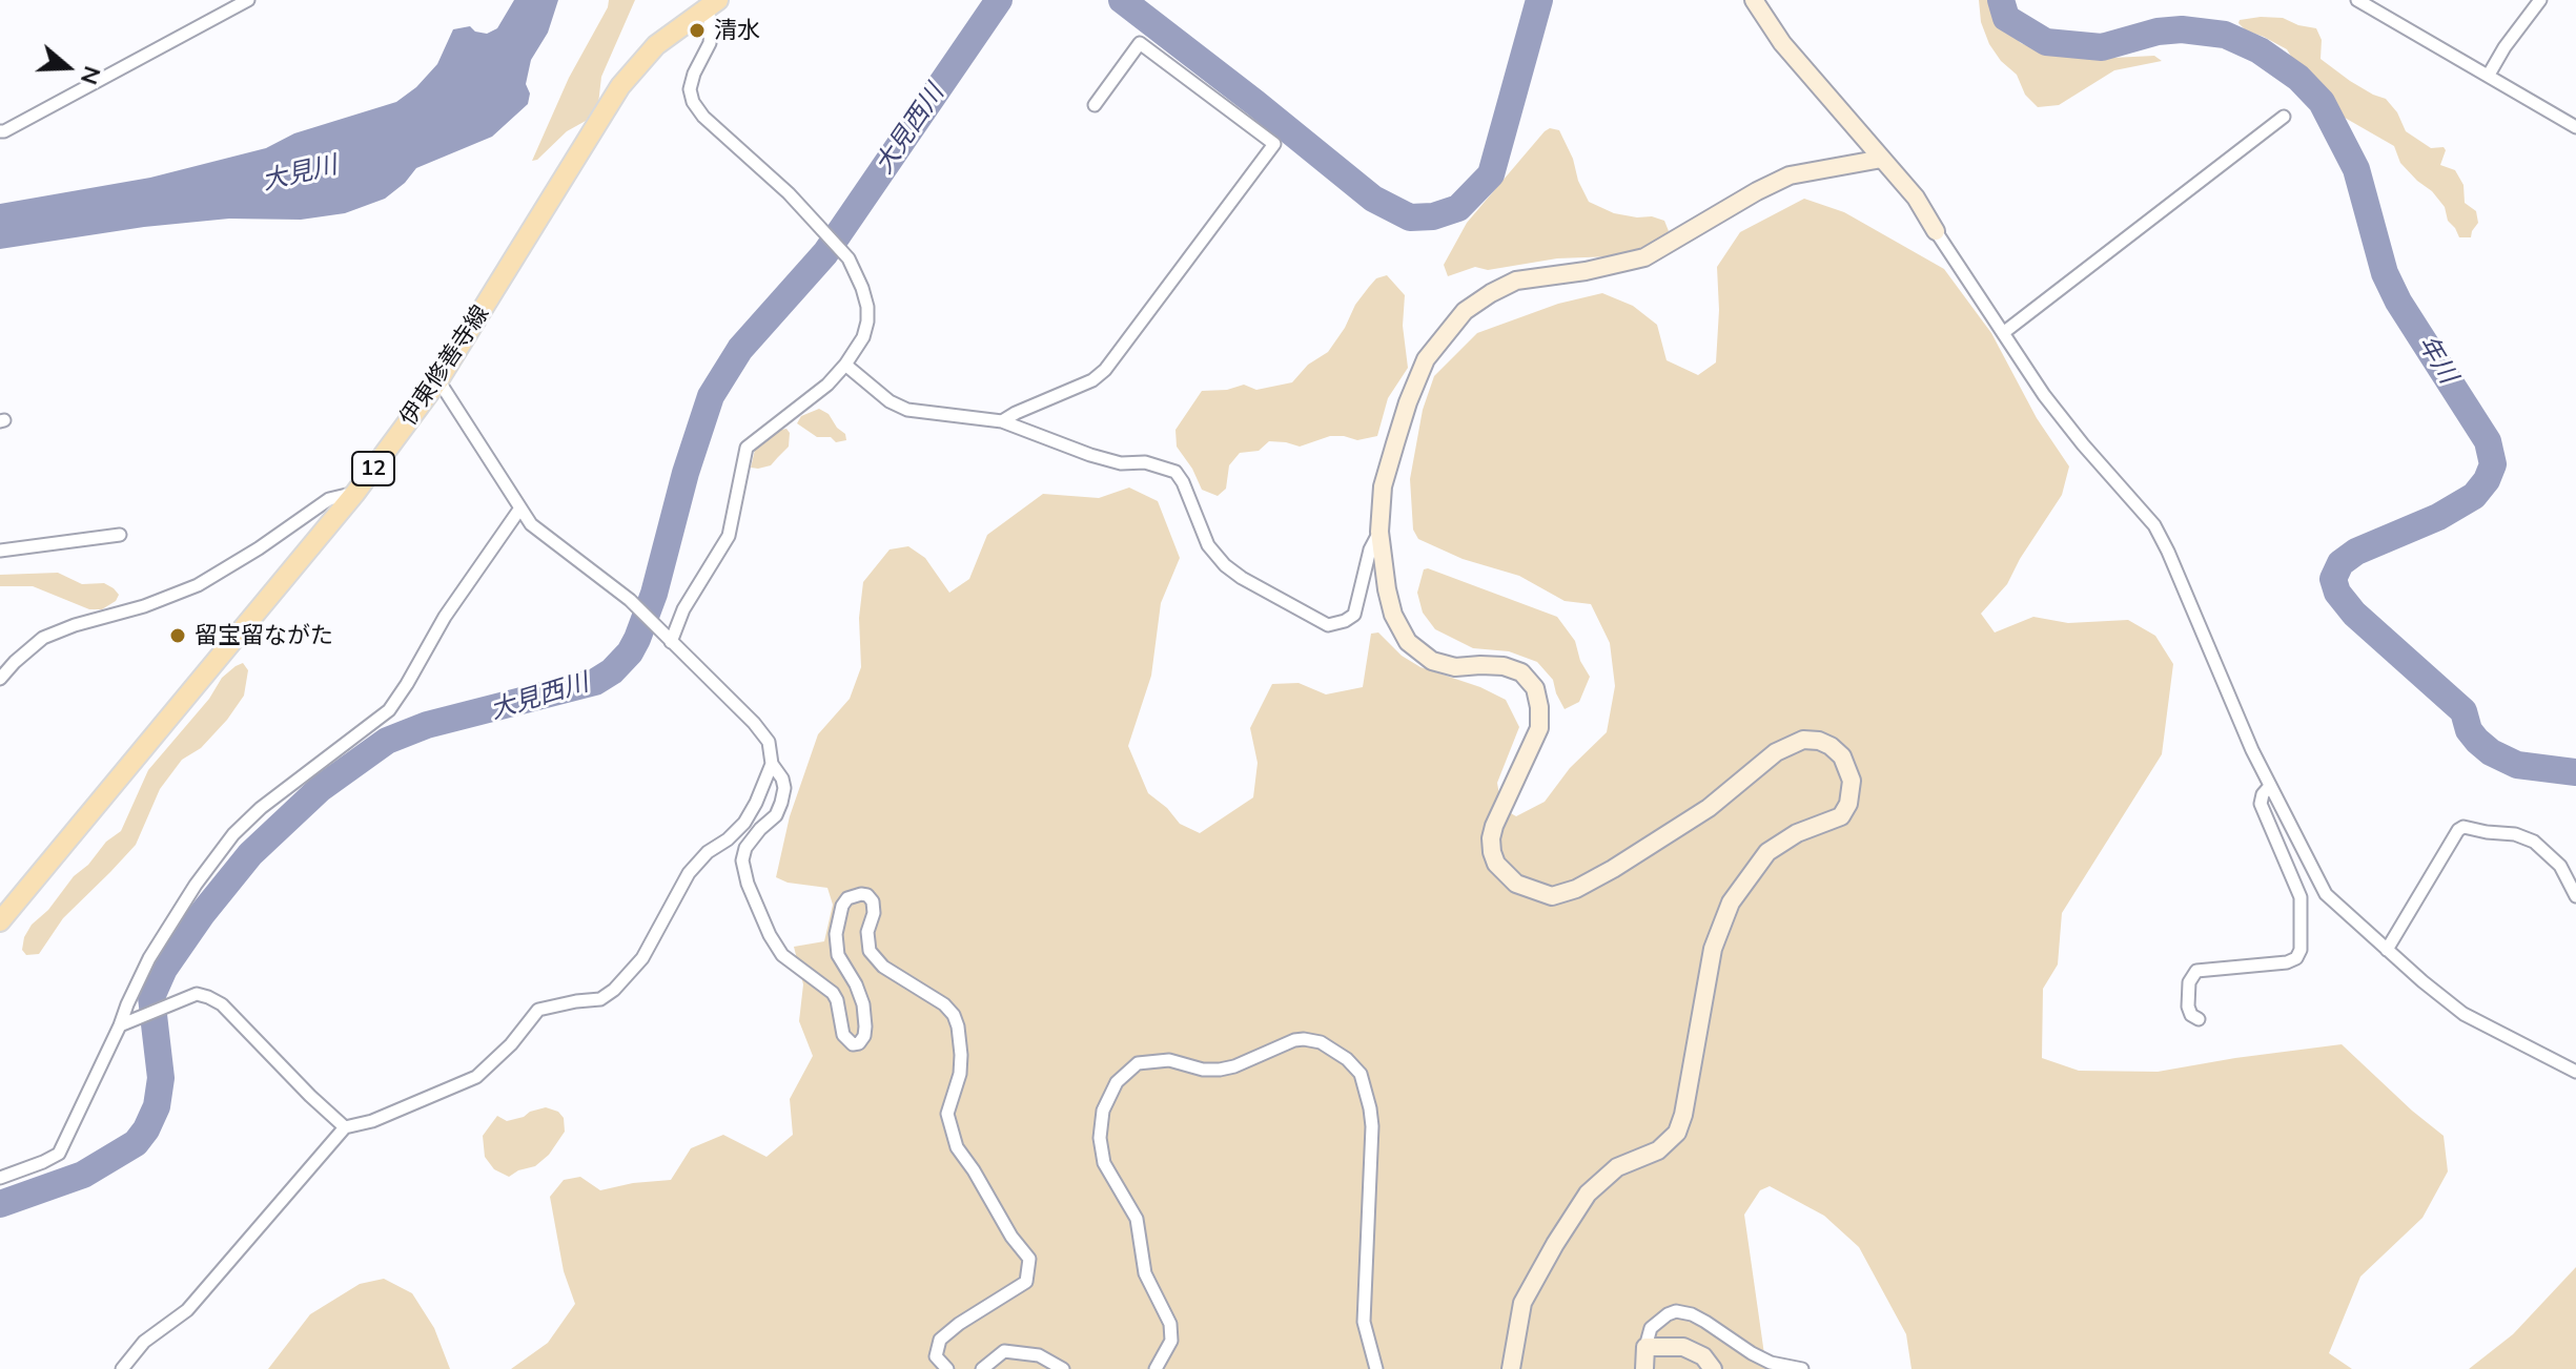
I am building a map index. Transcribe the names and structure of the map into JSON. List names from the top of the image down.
{
  "streets": {
    "main road": ["伊東修善寺線", "12"]
  },
  "water": ["大見西川", "大見川", "年川"],
  "places": ["清水", "留宝留ながた"],
  "north": "right"
}
